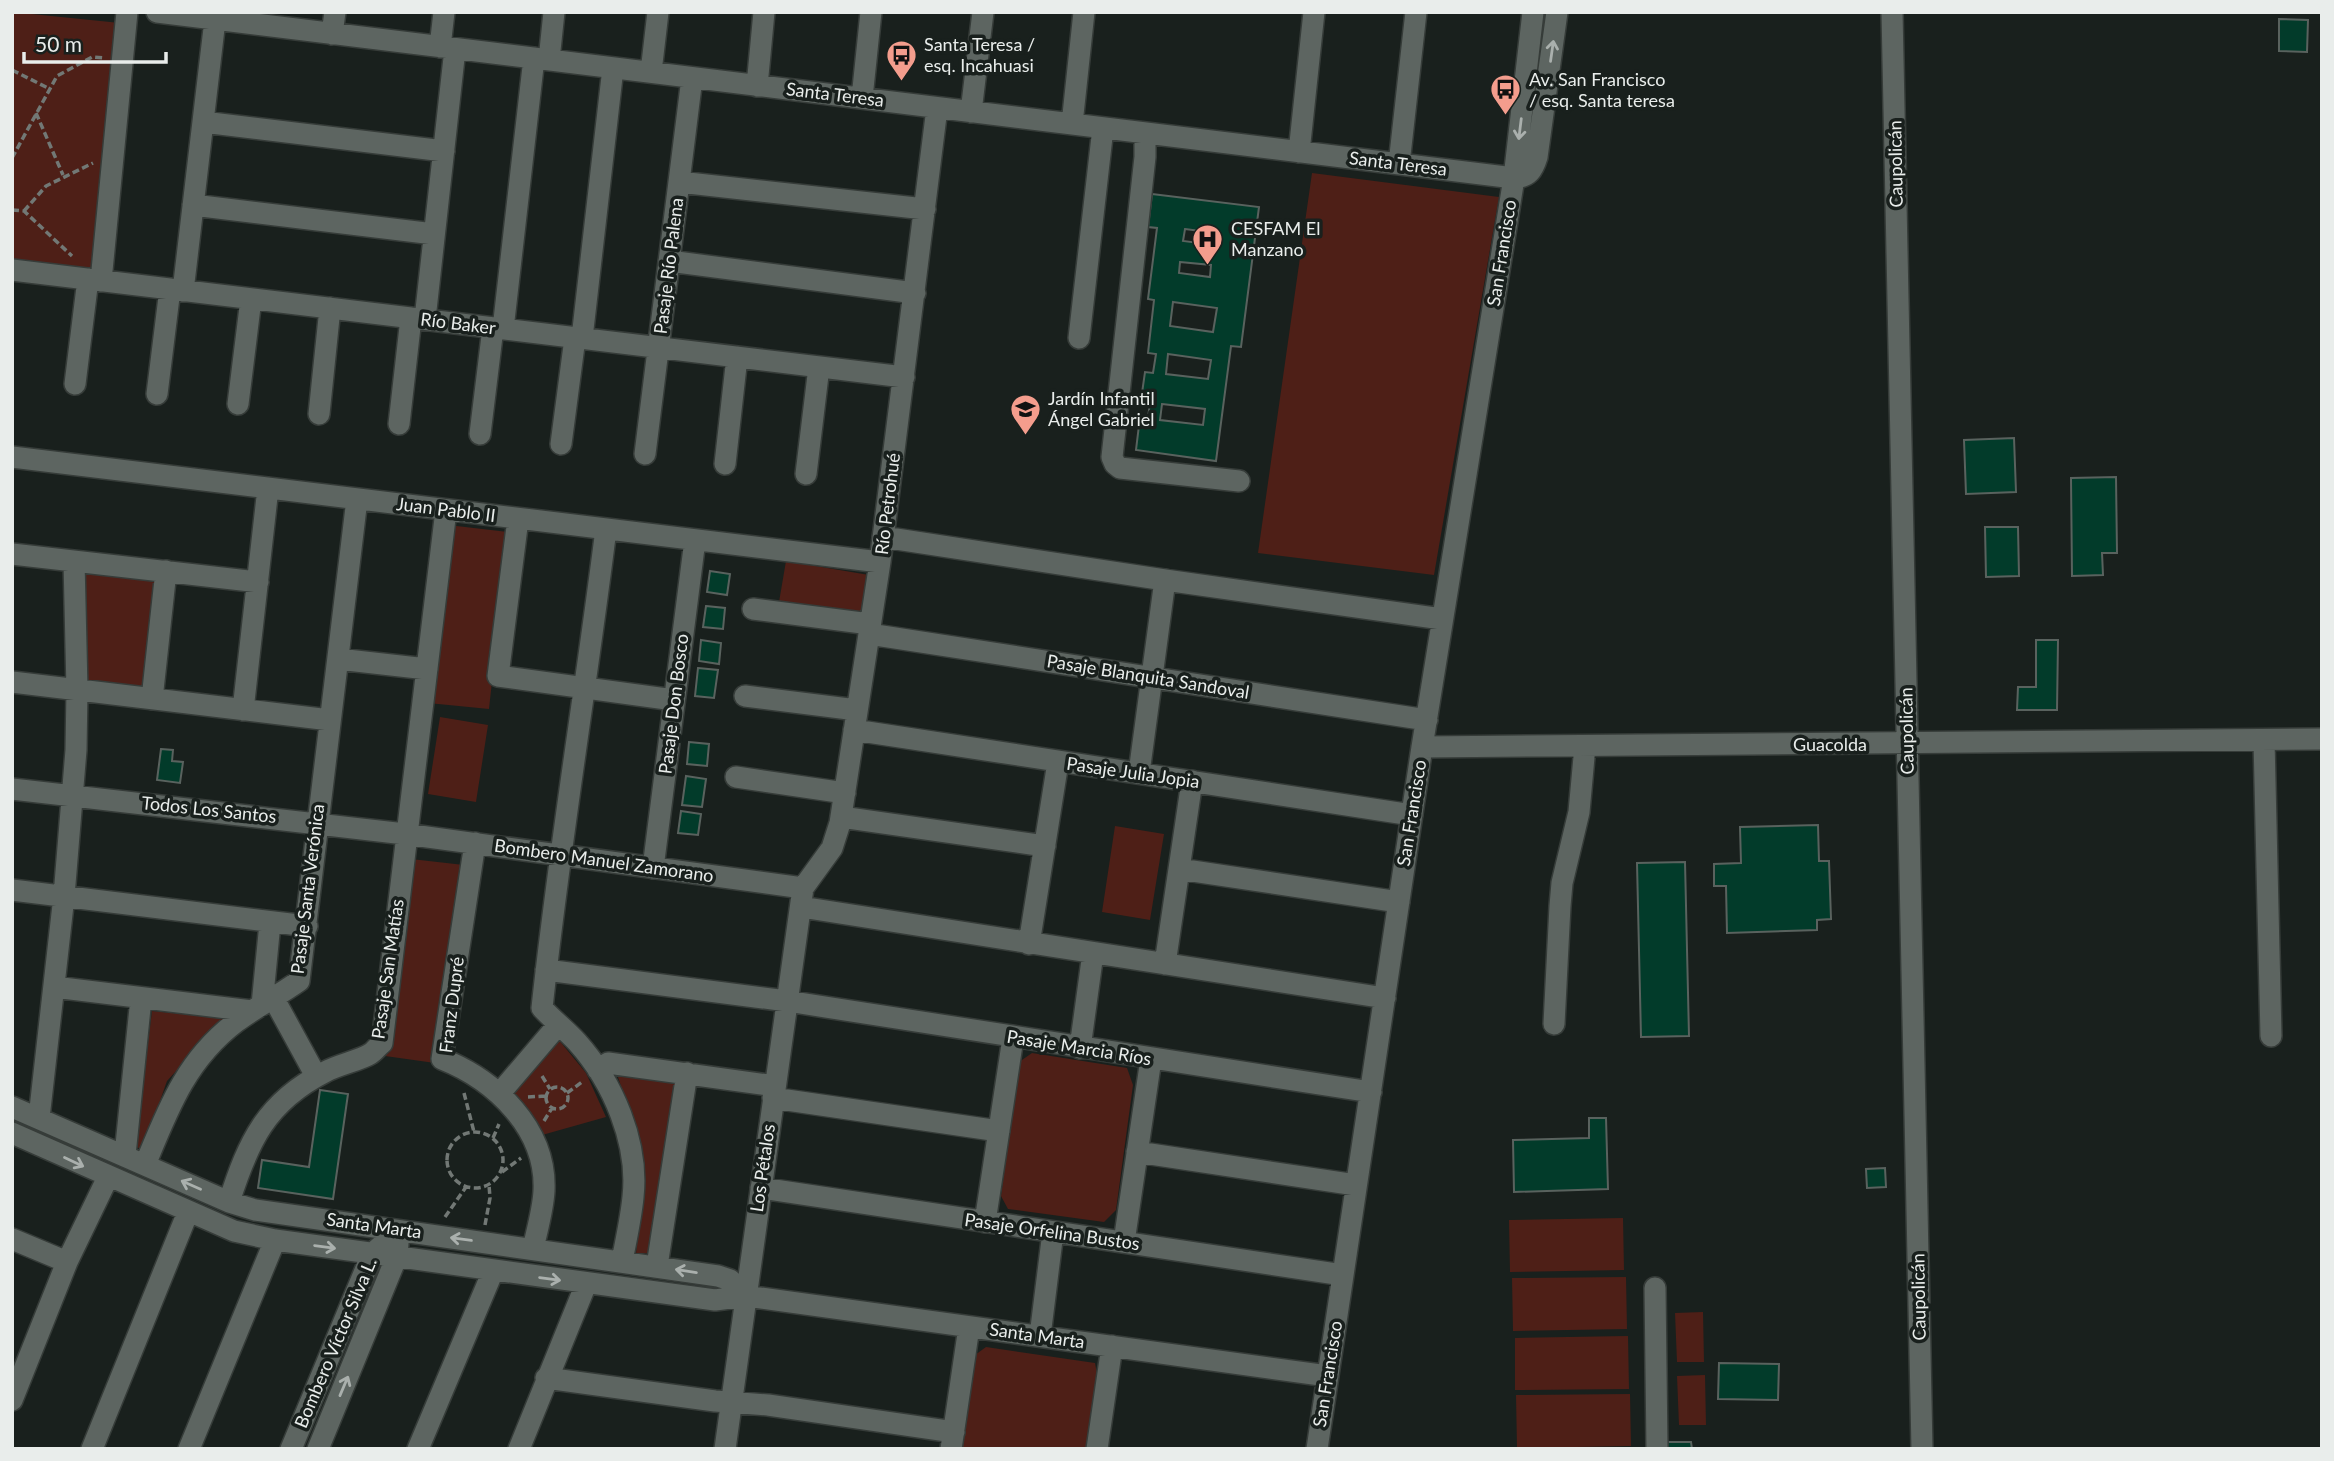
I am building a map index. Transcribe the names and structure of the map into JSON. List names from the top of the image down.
{
  "streets": {
    "street": [
      "Santa Teresa",
      "Caupolicán",
      "San Francisco",
      "Pasaje Río Palena",
      "Río Baker",
      "Río Petrohué",
      "Juan Pablo II",
      "Pasaje Blanquita Sandoval",
      "Pasaje Don Bosco",
      "Guacolda",
      "Pasaje Julia Jopia",
      "Todos Los Santos",
      "Bombero Manuel Zamorano",
      "Pasaje Santa Verónica",
      "Pasaje San Matías",
      "Franz Dupré",
      "Pasaje Marcia Ríos",
      "Los Pétalos",
      "Santa Marta",
      "Pasaje Orfelina Bustos",
      "Bombero Víctor Silva L."
    ]
  },
  "crossings": [
    ["Santa Teresa", "San Francisco"],
    ["Santa Teresa", "Pasaje Río Palena"],
    ["Santa Teresa", "Río Petrohué"],
    ["Caupolicán", "Guacolda"],
    ["San Francisco", "Pasaje Blanquita Sandoval"],
    ["San Francisco", "Guacolda"],
    ["San Francisco", "Pasaje Julia Jopia"],
    ["San Francisco", "Bombero Manuel Zamorano"],
    ["San Francisco", "Pasaje Marcia Ríos"],
    ["San Francisco", "Santa Marta"],
    ["San Francisco", "Pasaje Orfelina Bustos"],
    ["Pasaje Río Palena", "Río Baker"],
    ["Río Baker", "Río Petrohué"],
    ["Río Petrohué", "Juan Pablo II"],
    ["Río Petrohué", "Pasaje Blanquita Sandoval"],
    ["Río Petrohué", "Pasaje Julia Jopia"],
    ["Río Petrohué", "Bombero Manuel Zamorano"],
    ["Río Petrohué", "Los Pétalos"],
    ["Juan Pablo II", "Pasaje Don Bosco"],
    ["Juan Pablo II", "Pasaje Santa Verónica"],
    ["Pasaje Don Bosco", "Bombero Manuel Zamorano"],
    ["Todos Los Santos", "Bombero Manuel Zamorano"],
    ["Todos Los Santos", "Pasaje Santa Verónica"],
    ["Todos Los Santos", "Pasaje San Matías"],
    ["Bombero Manuel Zamorano", "Pasaje San Matías"],
    ["Bombero Manuel Zamorano", "Franz Dupré"],
    ["Bombero Manuel Zamorano", "Los Pétalos"],
    ["Pasaje Santa Verónica", "Santa Marta"],
    ["Pasaje San Matías", "Santa Marta"],
    ["Franz Dupré", "Santa Marta"],
    ["Pasaje Marcia Ríos", "Los Pétalos"],
    ["Los Pétalos", "Santa Marta"],
    ["Los Pétalos", "Pasaje Orfelina Bustos"],
    ["Santa Marta", "Bombero Víctor Silva L."]
  ],
  "places": {
    "bus stop": ["Santa Teresa / esq. Incahuasi", "Av. San Francisco / esq. Santa teresa"],
    "hospital": ["CESFAM El Manzano"],
    "school or university": ["Jardín Infantil Ángel Gabriel"]
  },
  "scale_bar": "50 m"
}
